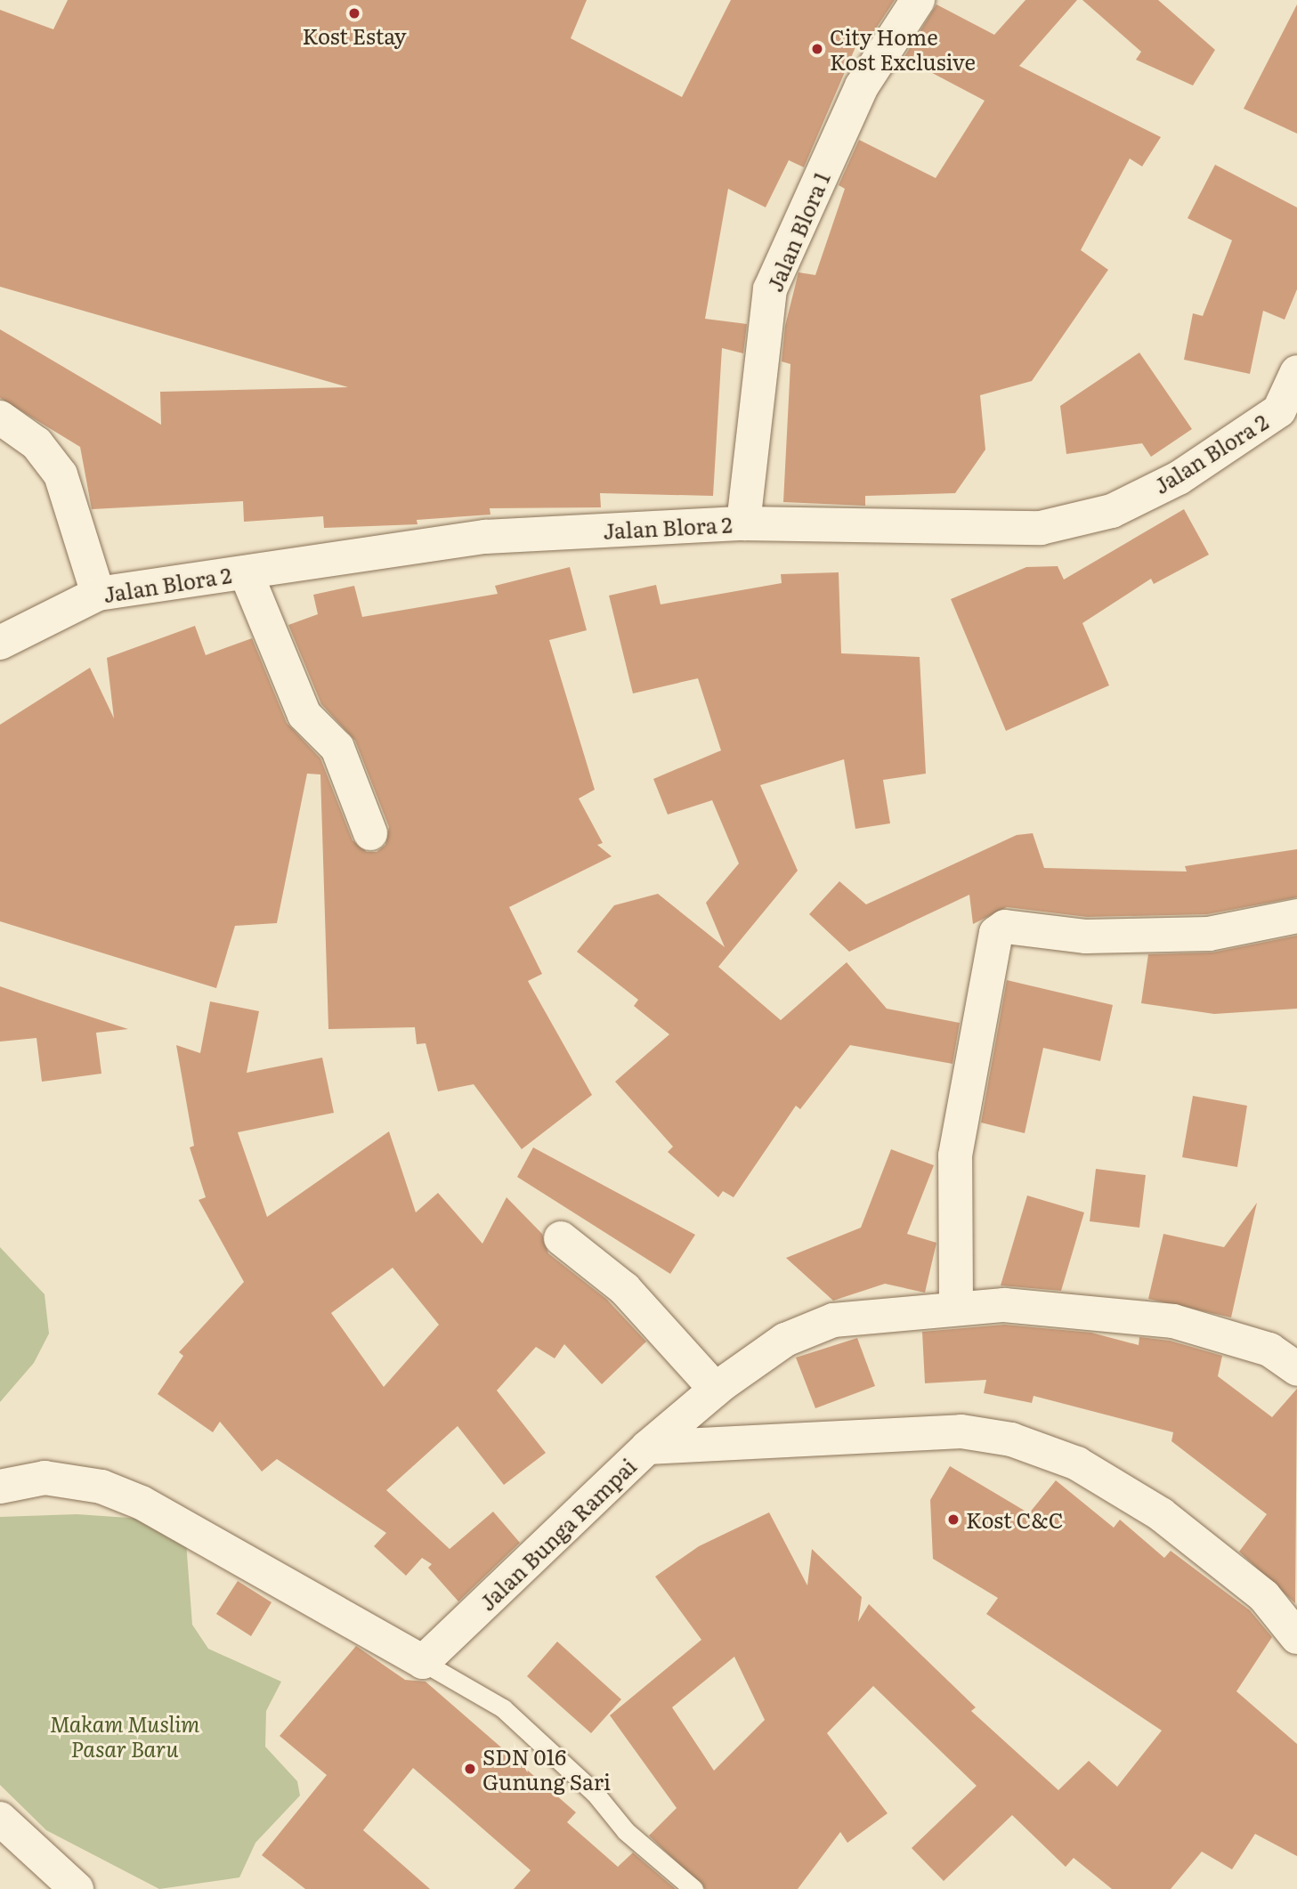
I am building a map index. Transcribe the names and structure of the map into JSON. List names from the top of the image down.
{
  "streets": {
    "street": ["Jalan Blora 1", "Jalan Blora 2", "Jalan Bunga Rampai"]
  },
  "crossings": [
    ["Jalan Blora 1", "Jalan Blora 2"]
  ],
  "parks": ["Makam Muslim Pasar Baru"],
  "places": [
    "Kost Estay",
    "City Home Kost Exclusive",
    "Kost C&C",
    "SDN 016 Gunung Sari"
  ]
}
